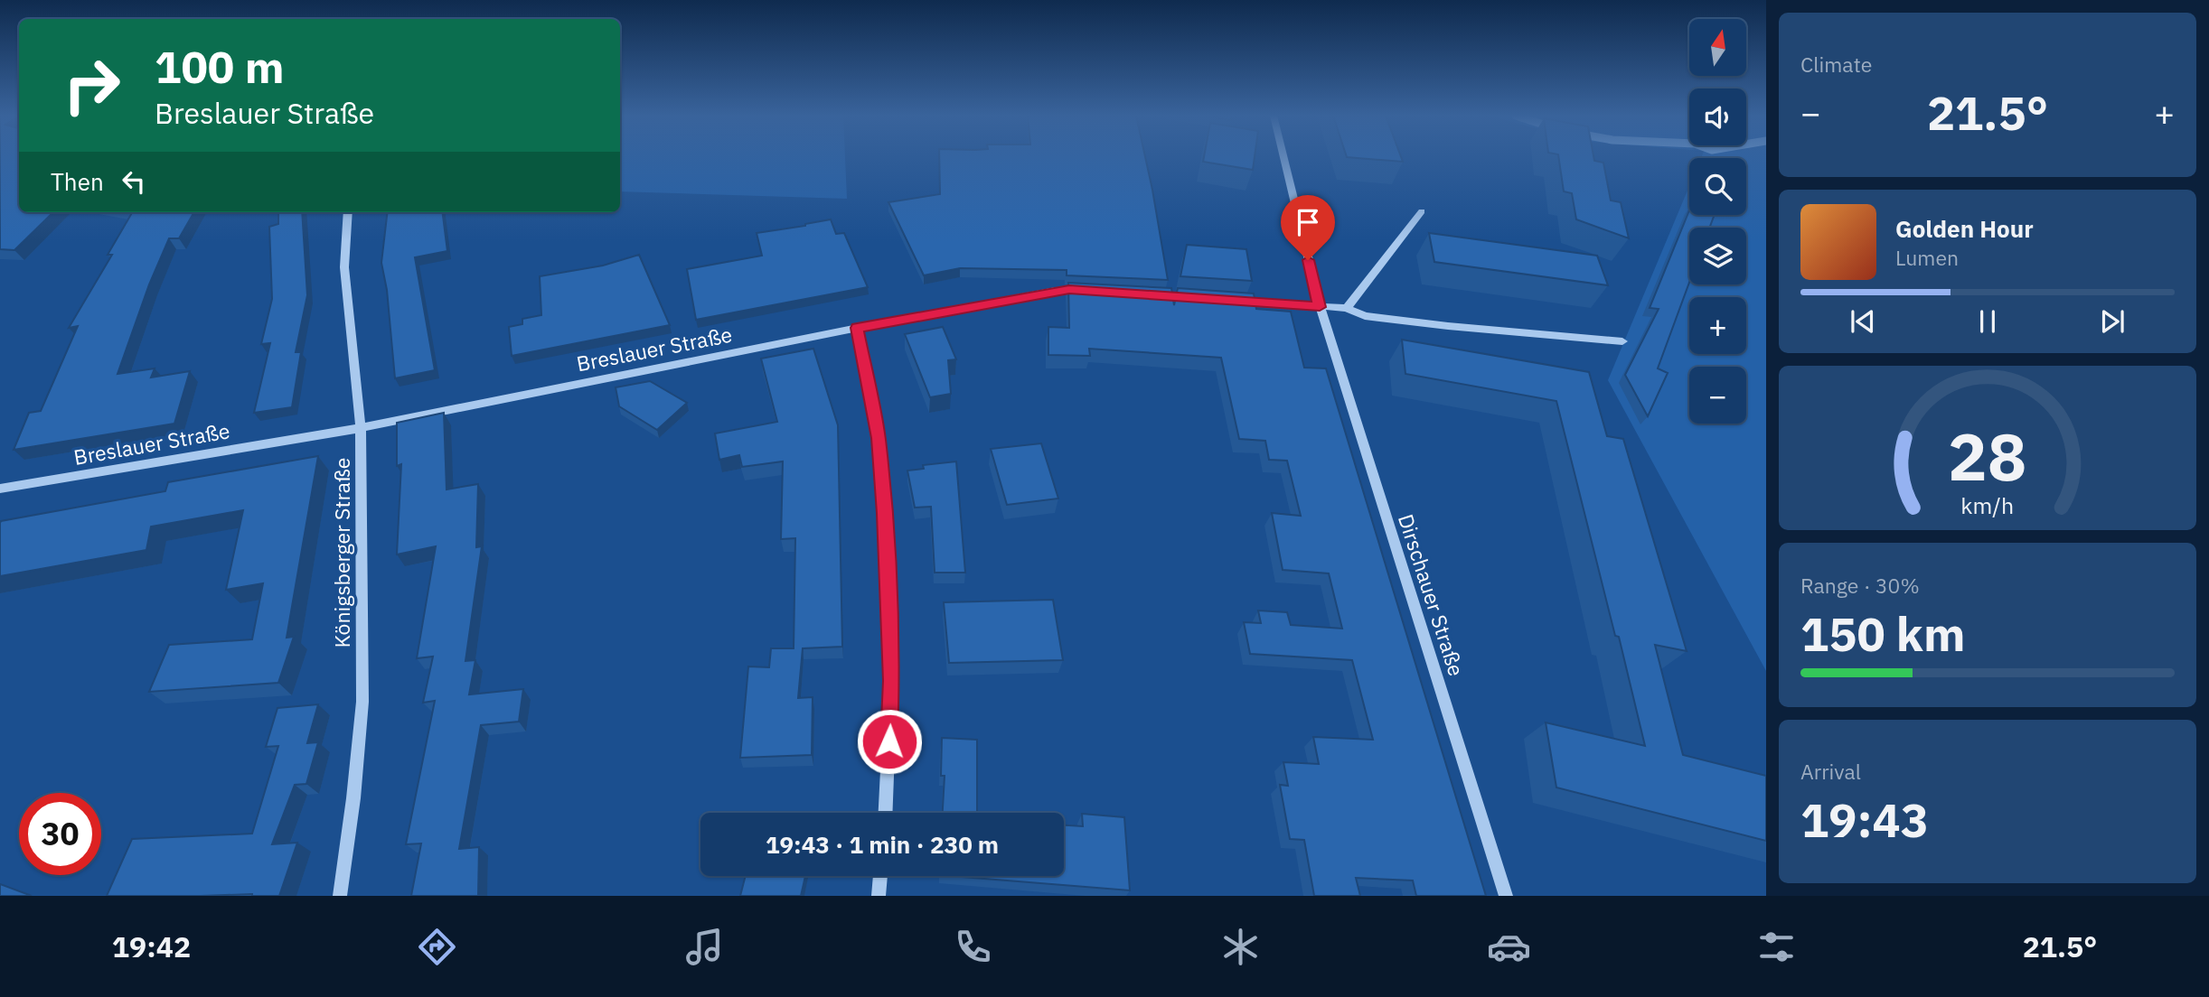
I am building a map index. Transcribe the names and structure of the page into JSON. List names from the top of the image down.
{
  "streets": {
    "street": ["Breslauer Straße", "Königsberger Straße", "Dirschauer Straße"]
  },
  "crossings": [
    ["Breslauer Straße", "Königsberger Straße"]
  ],
  "north": "top",
  "page": {
    "tile": [
      "Climate",
      ["Range · 30%", "150 km"],
      ["Arrival", "19:43"]
    ],
    "map_buttons": ["+", "−"],
    "turn": ["100 m", "Breslauer Straße"],
    "heat": ["−", "21.5°", "+"],
    "then": "Then",
    "song": ["Golden Hour", "Lumen"],
    "limit": "30",
    "trip": "19:43 · 1 min · 230 m",
    "tabs": ["19:42", "21.5°"],
    "gauge": ["28", "km/h"]
  }
}
